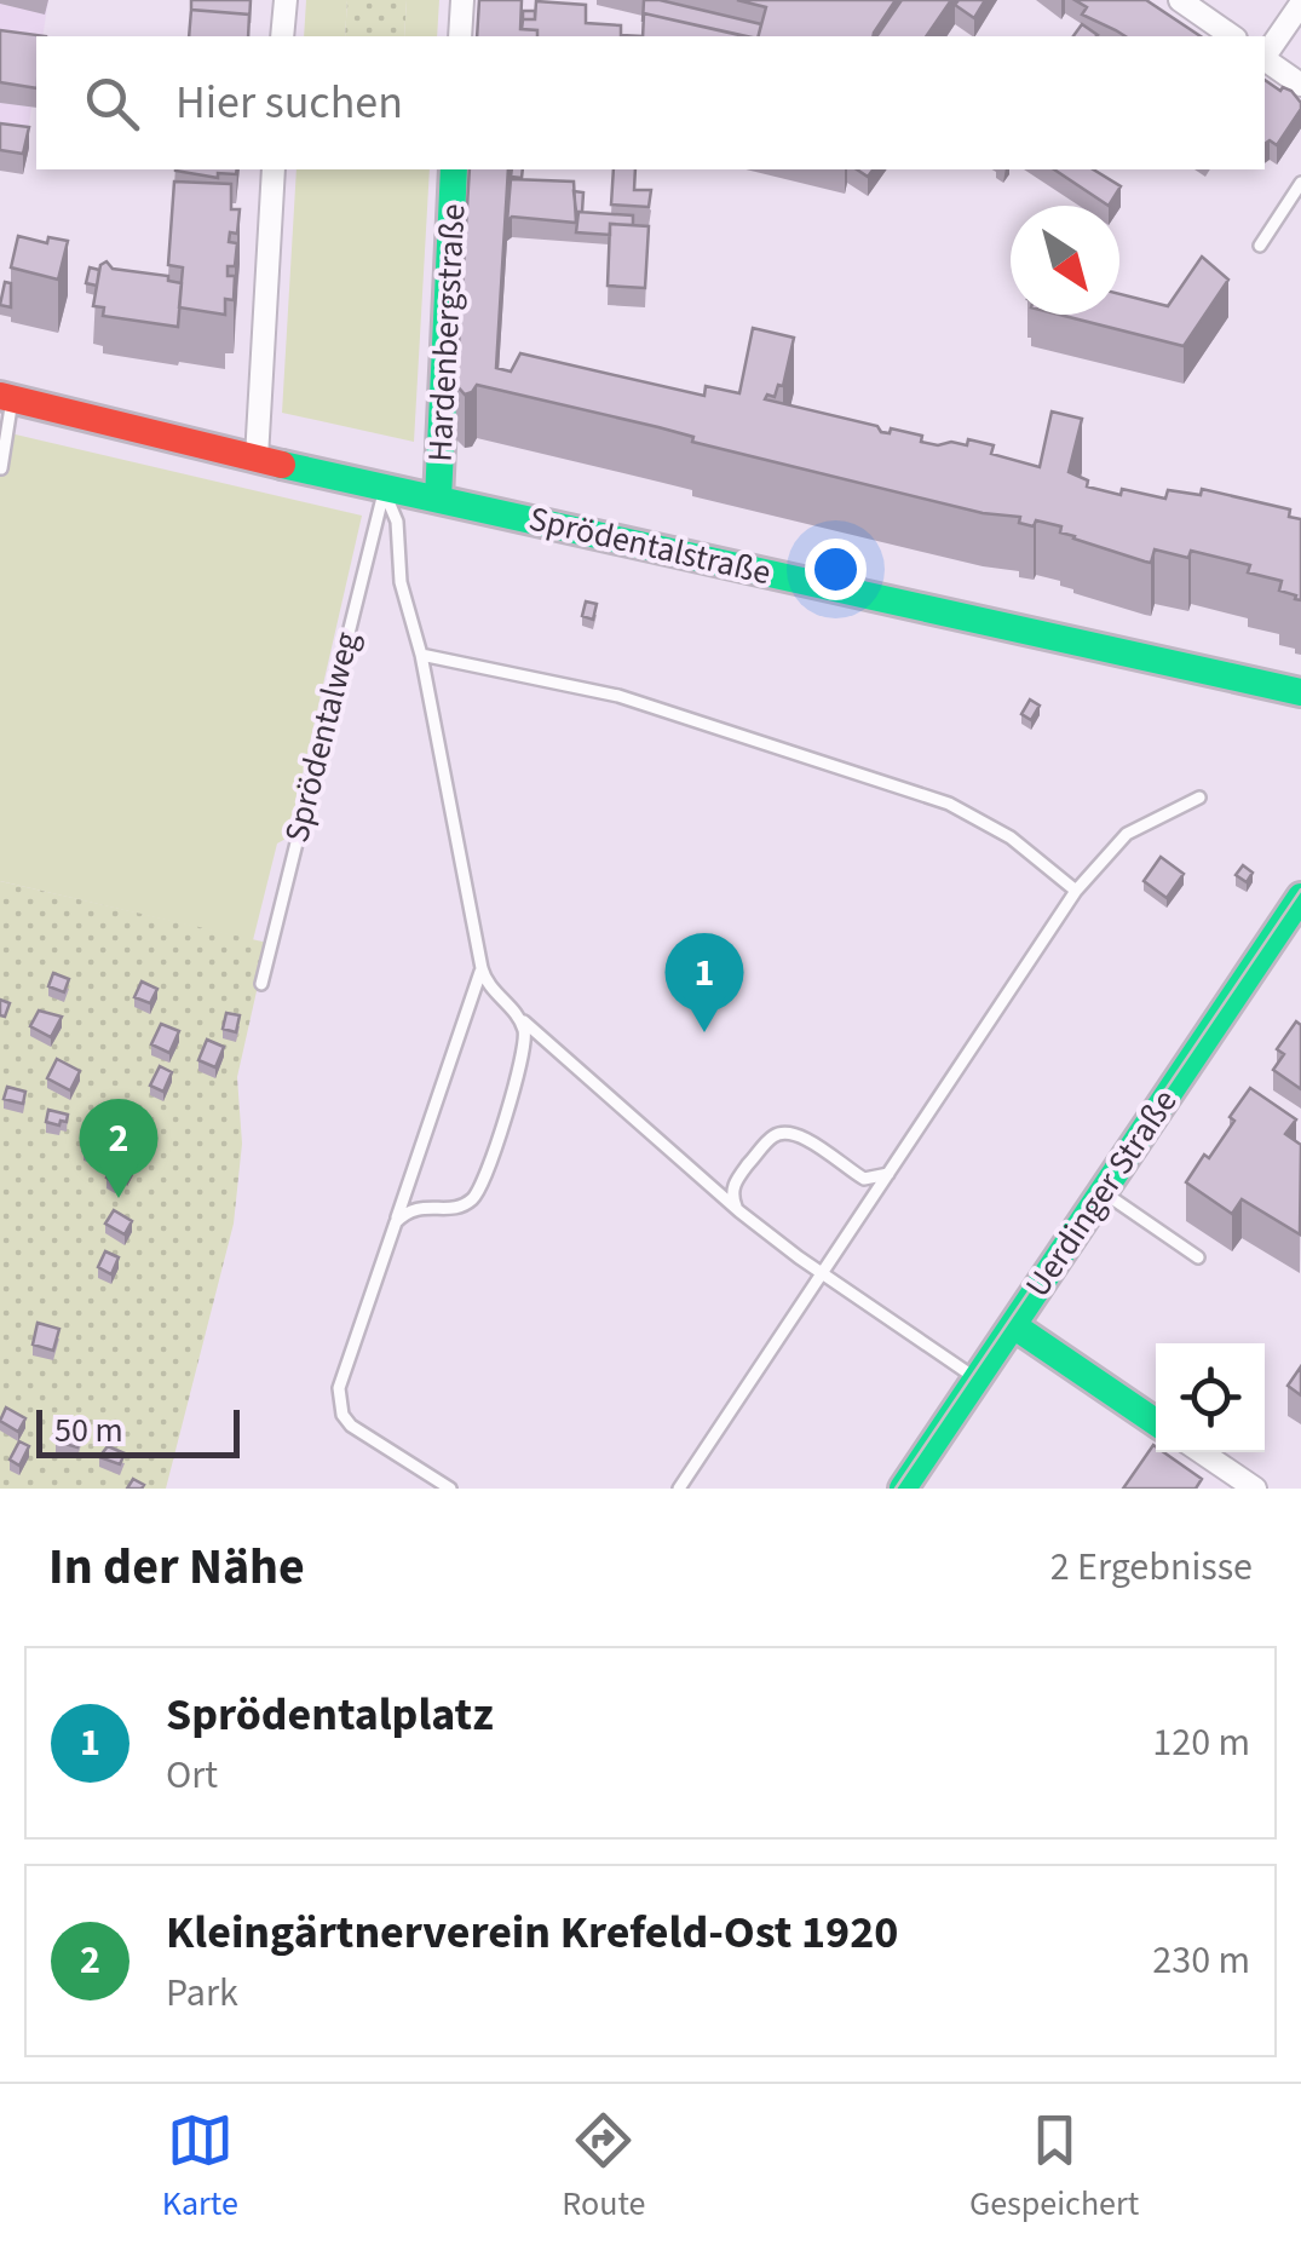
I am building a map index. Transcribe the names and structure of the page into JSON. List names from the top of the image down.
{
  "streets": {
    "street": ["Hardenbergstraße", "Sprödentalstraße", "Uerdinger Straße"],
    "lane": ["Sprödentalweg"]
  },
  "crossings": [
    ["Hardenbergstraße", "Sprödentalstraße"],
    ["Sprödentalstraße", "Sprödentalweg"]
  ],
  "scale_bar": "50 m",
  "north": "bottom right",
  "page": {
    "search": "Hier suchen",
    "pins": ["1", "2"],
    "scale": "50 m",
    "heading": ["In der Nähe", "2 Ergebnisse"],
    "list": [
      {
        "mark": "1",
        "name": "Sprödentalplatz",
        "note": "Ort",
        "value": "120 m"
      },
      {
        "mark": "2",
        "name": "Kleingärtnerverein Krefeld-Ost 1920",
        "note": "Park",
        "value": "230 m"
      }
    ],
    "nav": ["Karte", "Route", "Gespeichert"]
  }
}
